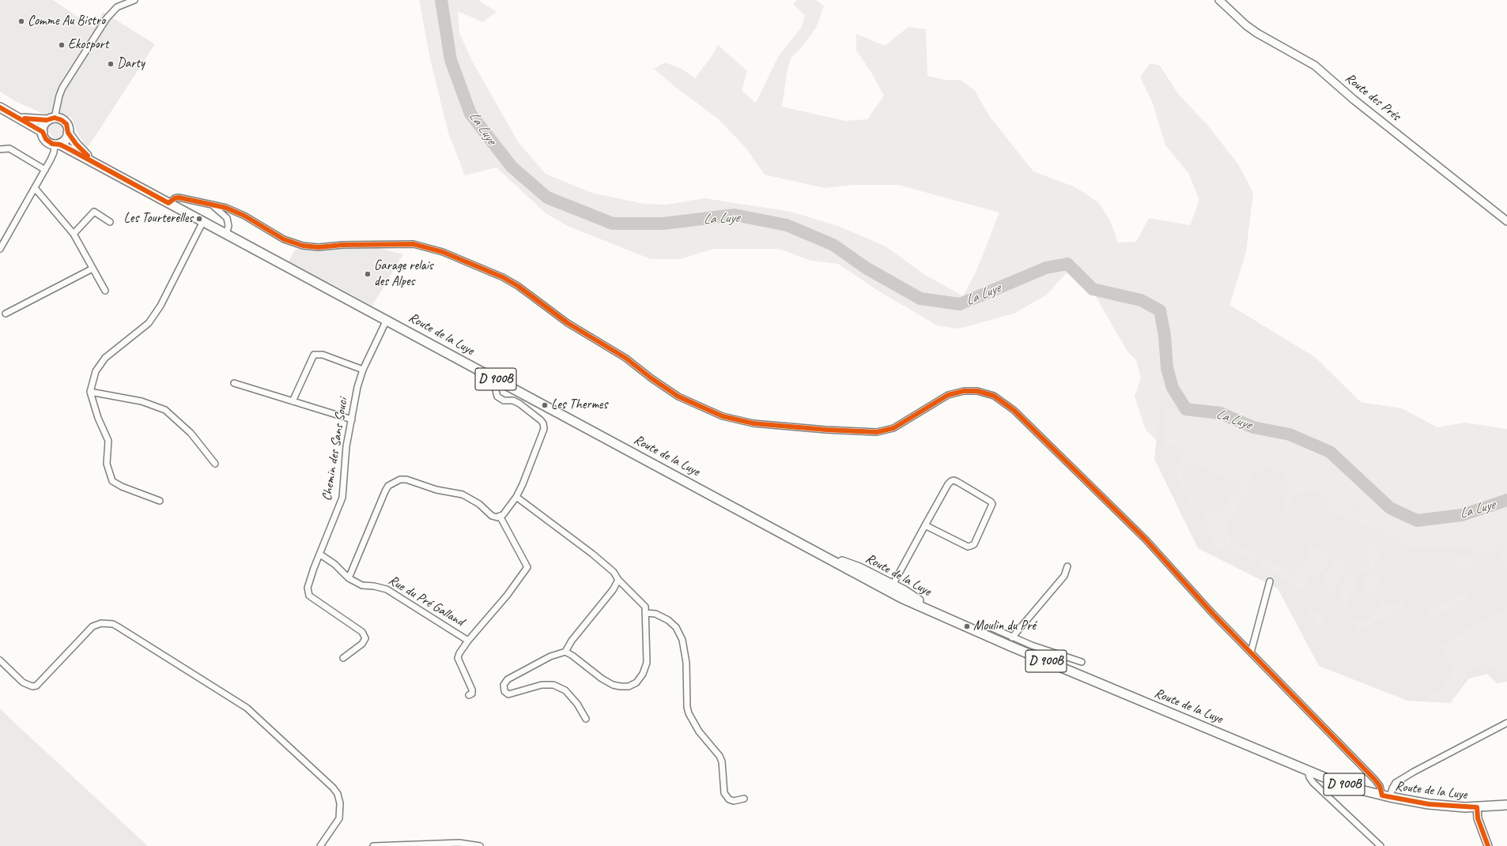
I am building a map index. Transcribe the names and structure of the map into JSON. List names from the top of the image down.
{
  "streets": {
    "main road": ["Route de la Luye", "D 900B"],
    "street": ["Route des Prés", "Chemin des Sans Souci", "Rue du Pré Galland"]
  },
  "crossings": [
    ["Route de la Luye", "Chemin des Sans Souci"],
    ["Chemin des Sans Souci", "Rue du Pré Galland"]
  ],
  "water": ["La Luye"],
  "places": [
    "Comme Au Bistro",
    "Ekosport",
    "Darty",
    "Les Tourterelles",
    "Garage relais des Alpes",
    "Les Thermes",
    "Moulin du Pré"
  ]
}
